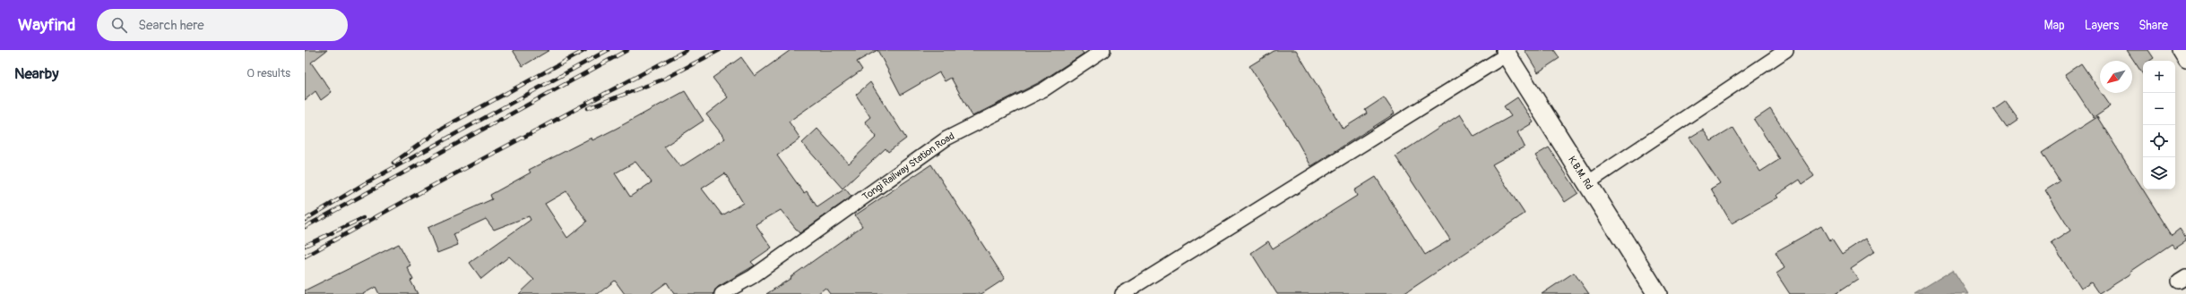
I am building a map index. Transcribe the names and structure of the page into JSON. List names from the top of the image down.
{
  "streets": {
    "street": ["Tongi Railway Station Road", "K.B.M. Rd"]
  },
  "north": "bottom left",
  "page": {
    "header": "Wayfind",
    "search": "Search here",
    "nav": ["Map", "Layers", "Share"],
    "heading": ["Nearby", "0 results"],
    "map_buttons": ["+", "−"]
  }
}
